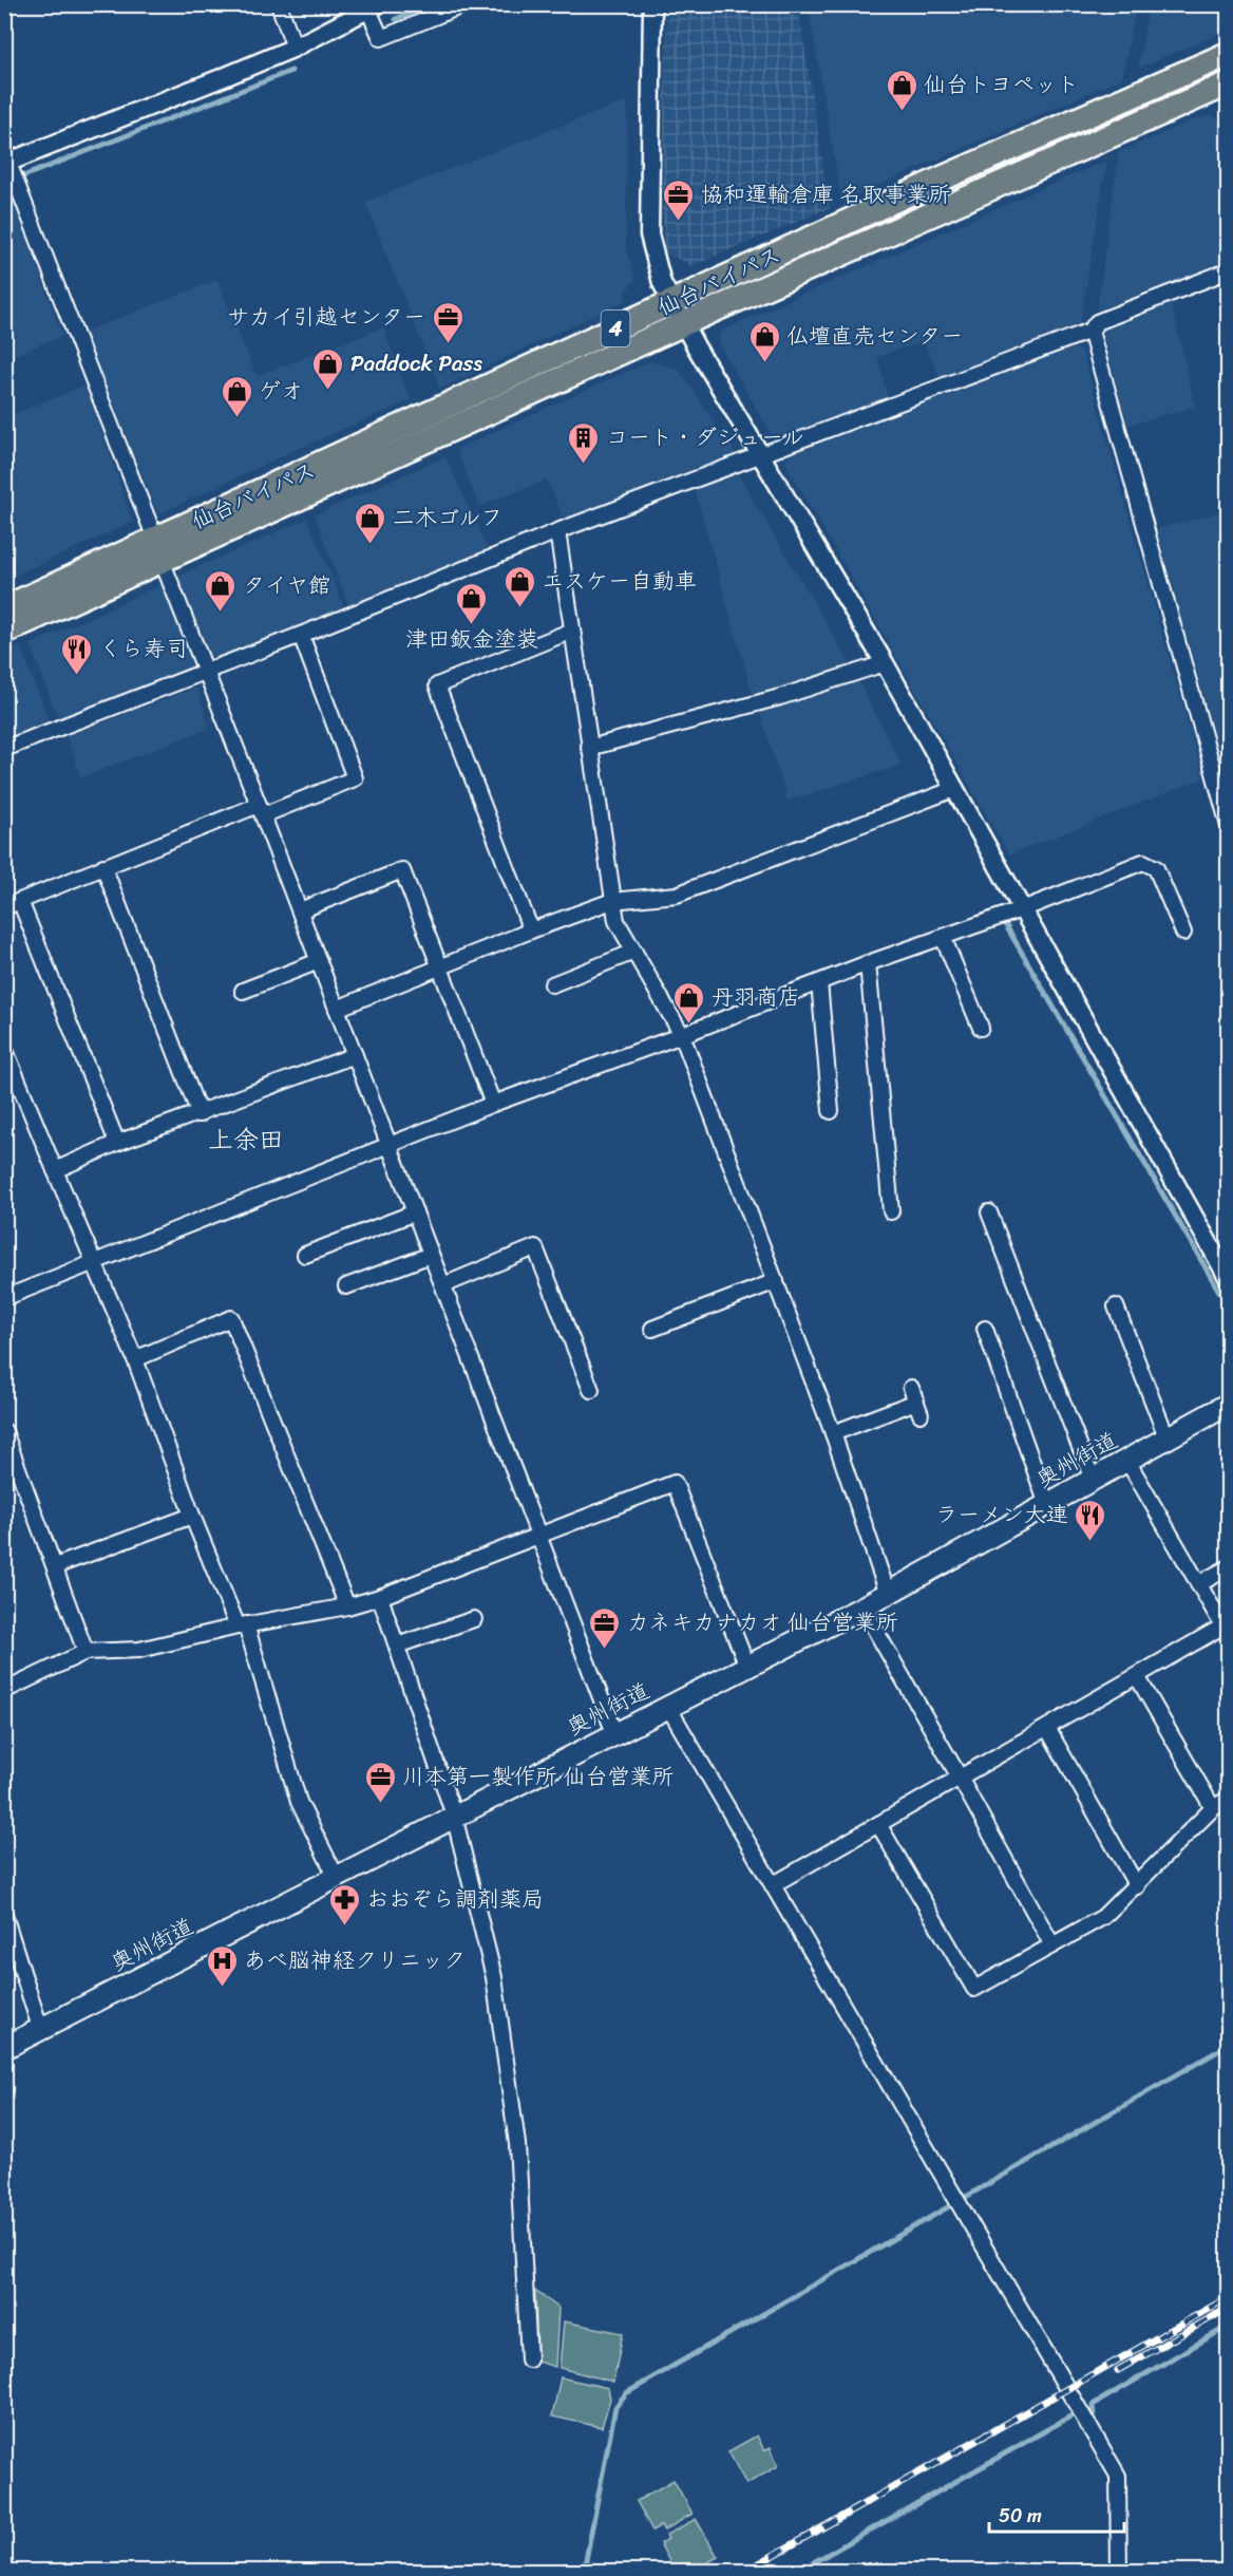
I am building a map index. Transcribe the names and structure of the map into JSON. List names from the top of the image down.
{
  "streets": {
    "highway": ["仙台バイパス", "4"],
    "main road": ["奥州街道"]
  },
  "districts": ["上余田"],
  "places": {
    "shop": [
      "仙台トヨペット",
      "仏壇直売センター",
      "Paddock Pass",
      "ゲオ",
      "二木ゴルフ",
      "エスケー自動車",
      "タイヤ館",
      "津田鈑金塗装",
      "丹羽商店"
    ],
    "office": [
      "協和運輸倉庫 名取事業所",
      "サカイ引越センター",
      "カネキカナカオ 仙台営業所",
      "川本第一製作所 仙台営業所"
    ],
    "building": ["コート・ダジュール"],
    "restaurant": ["くら寿司", "ラーメン大連"],
    "pharmacy": ["おおぞら調剤薬局"],
    "hospital": ["あべ脳神経クリニック"]
  },
  "scale_bar": "50 m"
}
